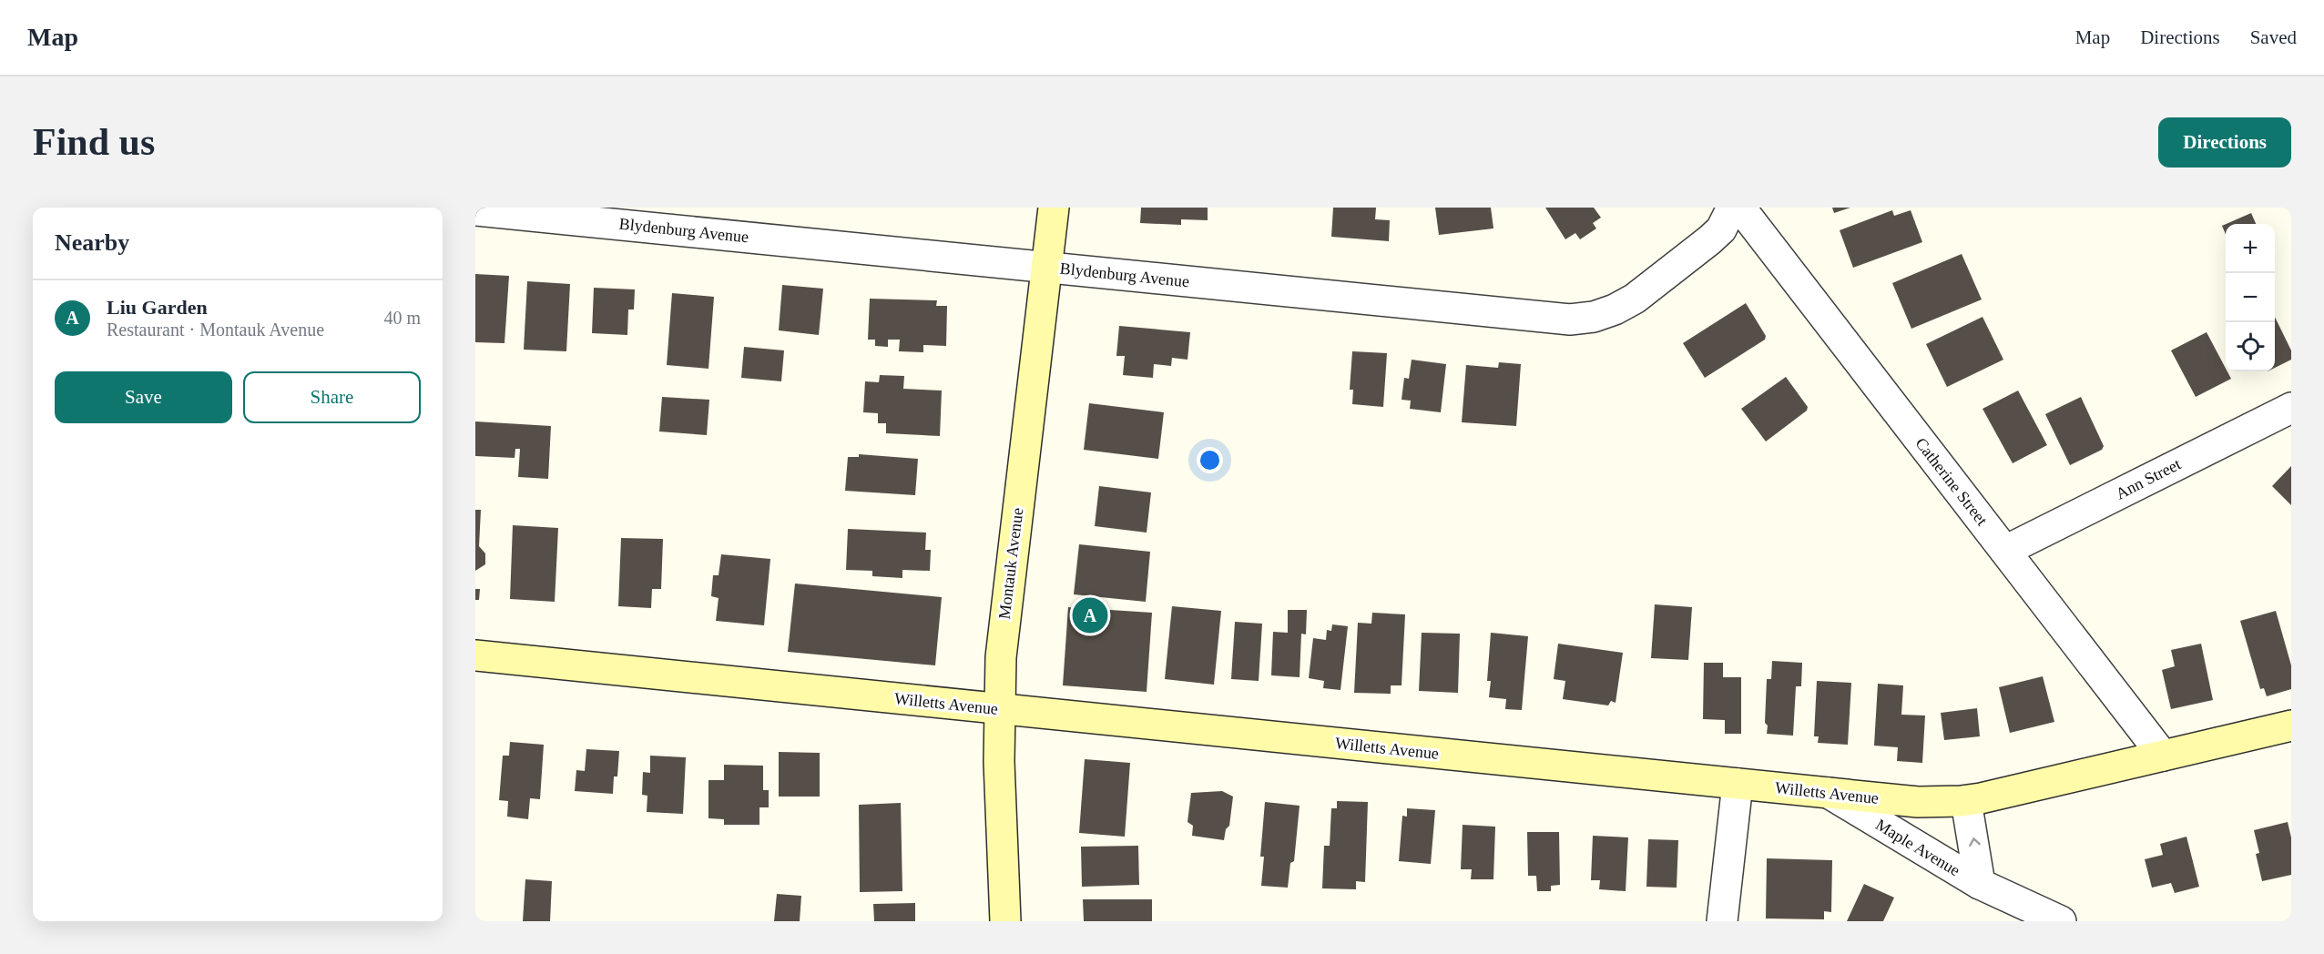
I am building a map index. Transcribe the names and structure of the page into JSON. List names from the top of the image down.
{
  "streets": {
    "main road": ["Montauk Avenue", "Willetts Avenue"],
    "street": [
      "Blydenburg Avenue",
      "Ann Street",
      "Catherine Street",
      "Maple Avenue"
    ]
  },
  "crossings": [
    ["Blydenburg Avenue", "Montauk Avenue"],
    ["Ann Street", "Catherine Street"],
    ["Catherine Street", "Willetts Avenue"],
    ["Montauk Avenue", "Willetts Avenue"],
    ["Willetts Avenue", "Maple Avenue"]
  ],
  "page": {
    "header": "Map",
    "nav": ["Map", "Directions", "Saved"],
    "buttons": [
      "Directions",
      ["Save", "Share"]
    ],
    "title": "Find us",
    "heading": "Nearby",
    "map_buttons": ["+", "−"],
    "list": [
      {
        "mark": "A",
        "name": "Liu Garden",
        "note": "Restaurant · Montauk Avenue",
        "value": "40 m"
      }
    ],
    "pins": "A"
  }
}
